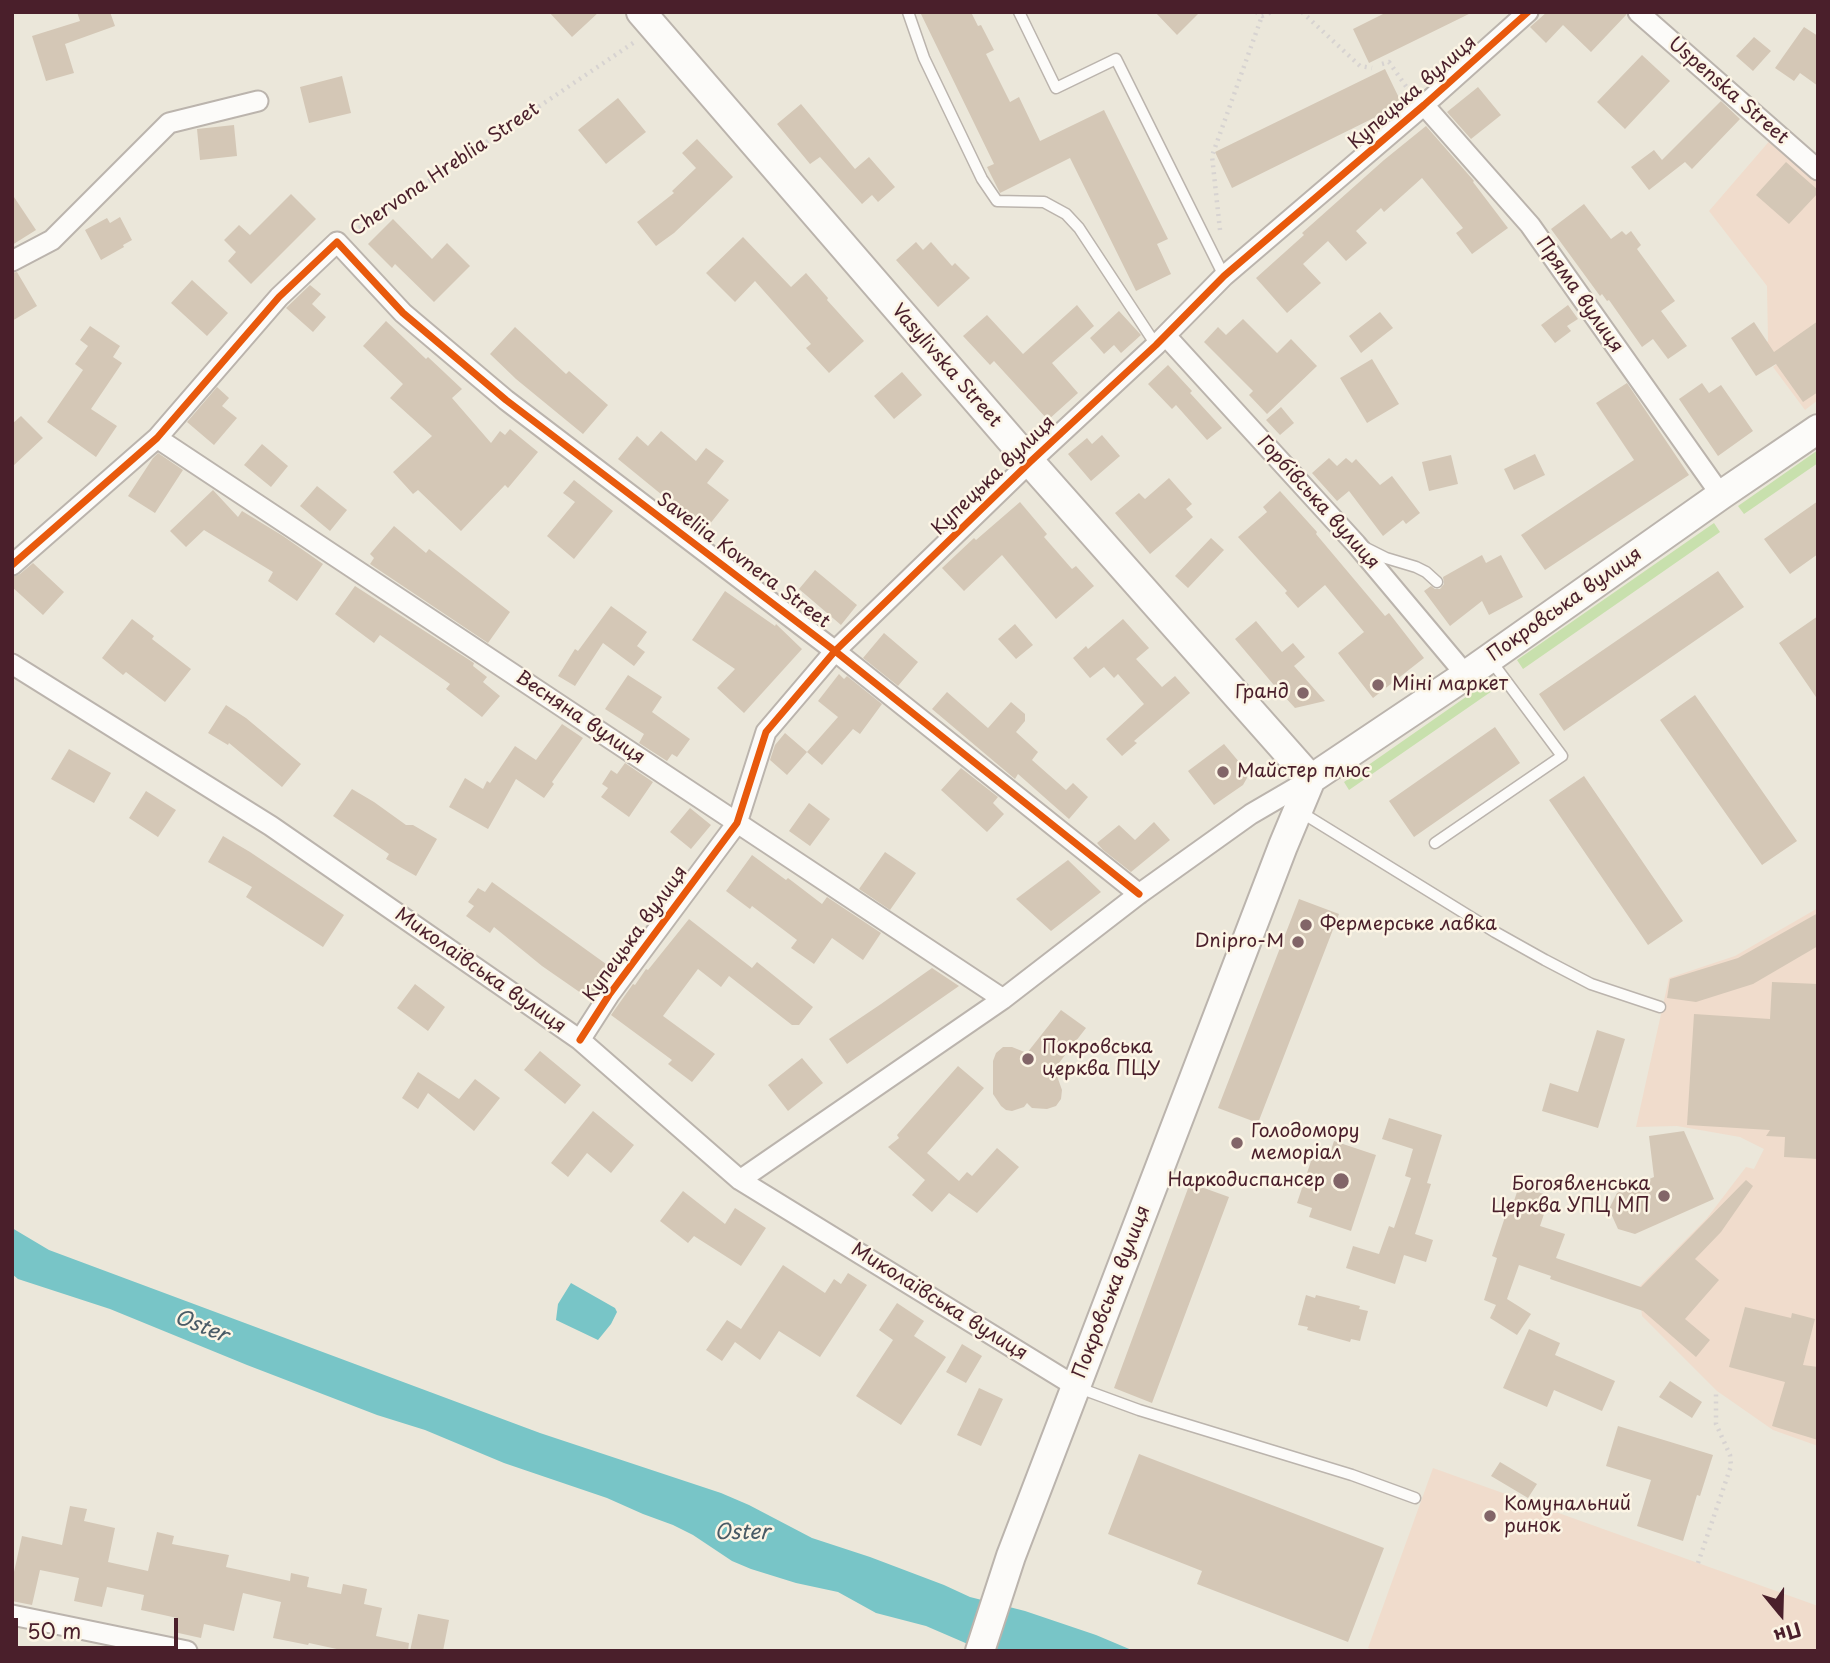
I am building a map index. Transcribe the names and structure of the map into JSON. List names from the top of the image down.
{
  "streets": {
    "main road": ["Vasylivska Street", "Покровська вулиця"],
    "street": [
      "Uspenska Street",
      "Купецька вулиця",
      "Chervona Hreblia Street",
      "Пряма вулиця",
      "Горбівська вулиця",
      "Saveliia Kovnera Street",
      "Весняна вулиця",
      "Миколаївська вулиця"
    ]
  },
  "crossings": [
    ["Купецька вулиця", "Пряма вулиця"],
    ["Купецька вулиця", "Vasylivska Street"],
    ["Купецька вулиця", "Горбівська вулиця"],
    ["Купецька вулиця", "Saveliia Kovnera Street"],
    ["Купецька вулиця", "Весняна вулиця"],
    ["Купецька вулиця", "Миколаївська вулиця"],
    ["Chervona Hreblia Street", "Vasylivska Street"],
    ["Chervona Hreblia Street", "Saveliia Kovnera Street"],
    ["Chervona Hreblia Street", "Весняна вулиця"],
    ["Пряма вулиця", "Покровська вулиця"],
    ["Vasylivska Street", "Покровська вулиця"],
    ["Горбівська вулиця", "Покровська вулиця"],
    ["Saveliia Kovnera Street", "Покровська вулиця"],
    ["Покровська вулиця", "Весняна вулиця"],
    ["Покровська вулиця", "Миколаївська вулиця"]
  ],
  "water": ["Oster"],
  "places": [
    "Міні маркет",
    "Гранд",
    "Майстер плюс",
    "Фермерське лавка",
    "Dnipro-M",
    "Покровська церква ПЦУ",
    "Голодомору меморіал",
    "Наркодиспансер",
    "Богоявленська Церква УПЦ МП",
    "Комунальний ринок"
  ],
  "scale_bar": "50 m",
  "north": "bottom"
}
